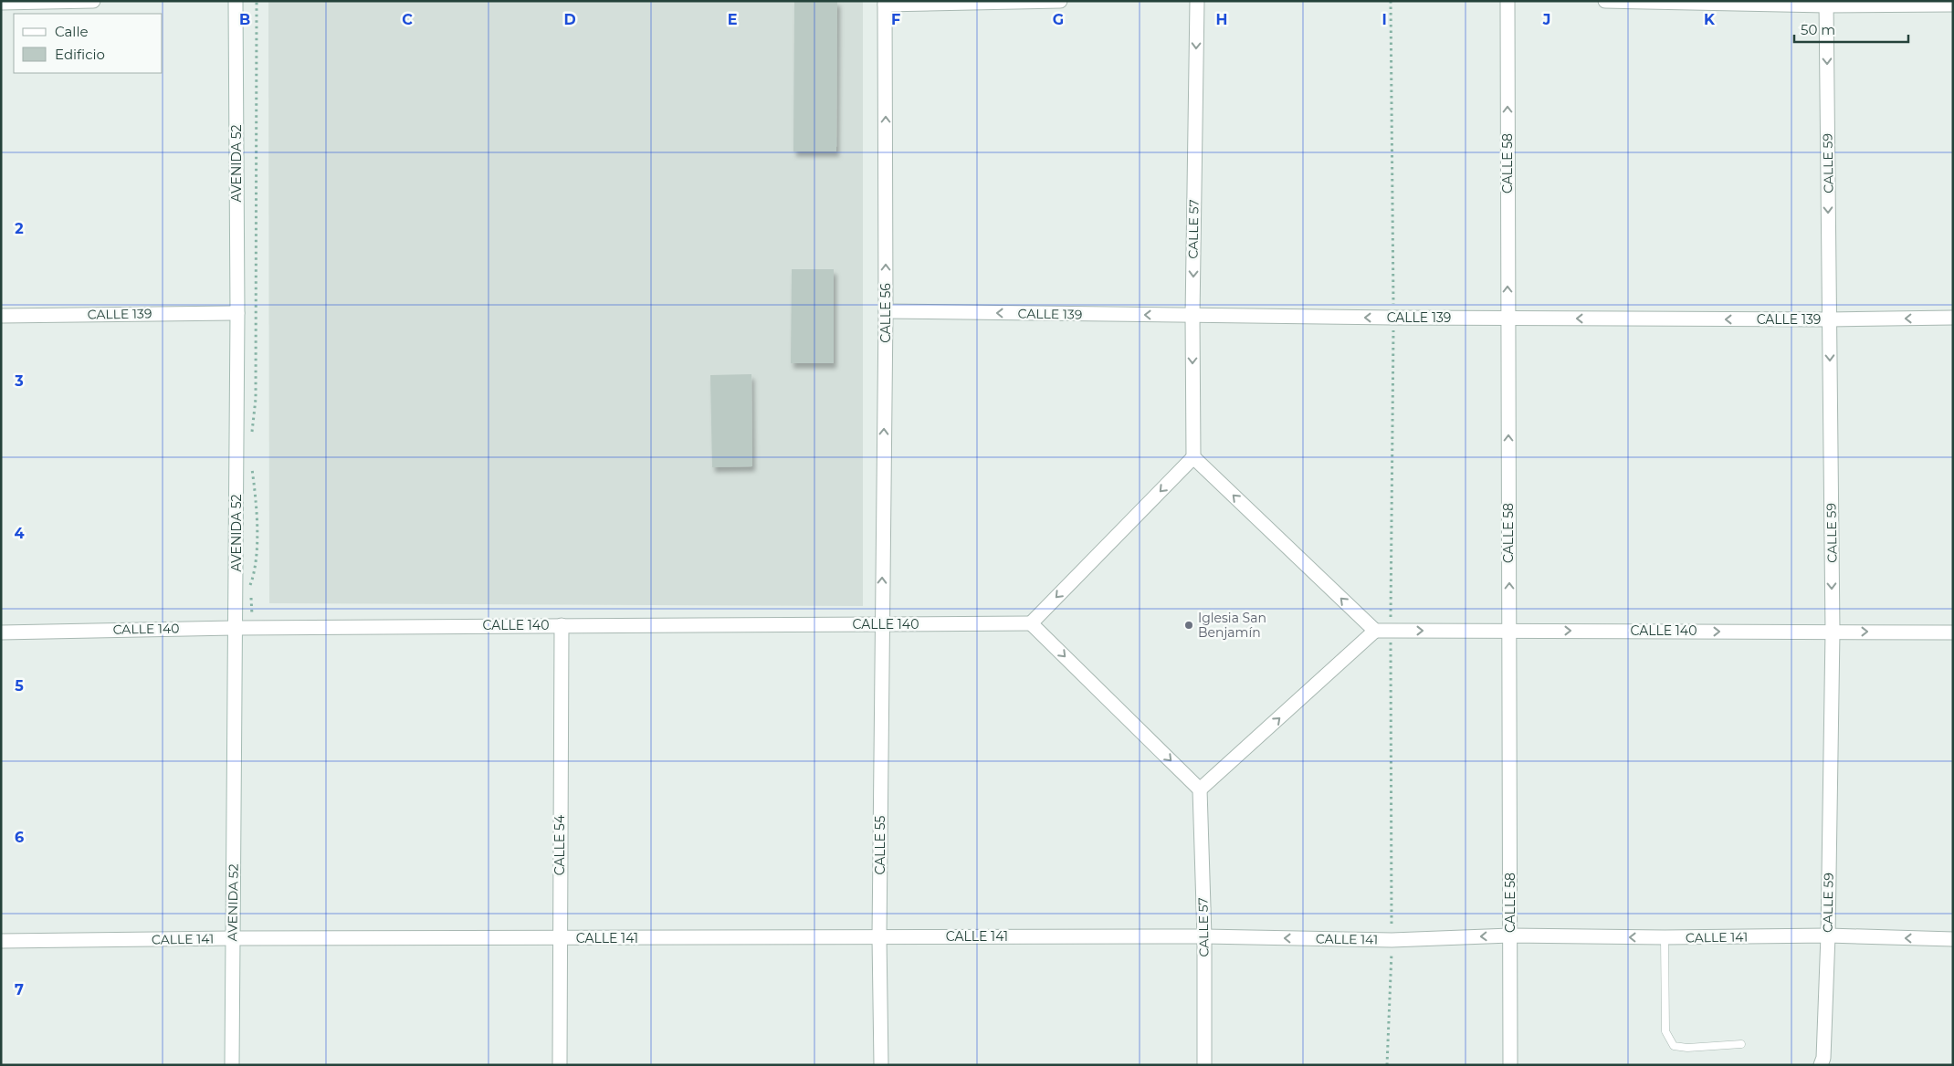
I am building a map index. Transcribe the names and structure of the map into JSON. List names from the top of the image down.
{
  "streets": {
    "street": [
      "AVENIDA 52",
      "CALLE 58",
      "CALLE 59",
      "CALLE 57",
      "CALLE 56",
      "CALLE 139",
      "CALLE 140",
      "CALLE 54",
      "CALLE 55",
      "CALLE 141"
    ]
  },
  "crossings": [
    ["AVENIDA 52", "CALLE 139"],
    ["AVENIDA 52", "CALLE 140"],
    ["AVENIDA 52", "CALLE 141"],
    ["CALLE 58", "CALLE 139"],
    ["CALLE 58", "CALLE 140"],
    ["CALLE 58", "CALLE 141"],
    ["CALLE 59", "CALLE 139"],
    ["CALLE 59", "CALLE 140"],
    ["CALLE 59", "CALLE 141"],
    ["CALLE 57", "CALLE 139"],
    ["CALLE 57", "CALLE 141"],
    ["CALLE 56", "CALLE 139"],
    ["CALLE 56", "CALLE 140"],
    ["CALLE 56", "CALLE 55"],
    ["CALLE 140", "CALLE 54"],
    ["CALLE 140", "CALLE 55"],
    ["CALLE 54", "CALLE 141"],
    ["CALLE 55", "CALLE 141"]
  ],
  "one_way": [
    "CALLE 58",
    "CALLE 59",
    "CALLE 57",
    "CALLE 56",
    "CALLE 139",
    "CALLE 140"
  ],
  "places": ["Iglesia San Benjamín"],
  "legend": ["Calle", "Edificio"],
  "scale_bar": "50 m",
  "grid": {
    "columns": [
      "B",
      "C",
      "D",
      "E",
      "F",
      "G",
      "H",
      "I",
      "J",
      "K"
    ],
    "rows": [
      "2",
      "3",
      "4",
      "5",
      "6",
      "7"
    ]
  }
}
